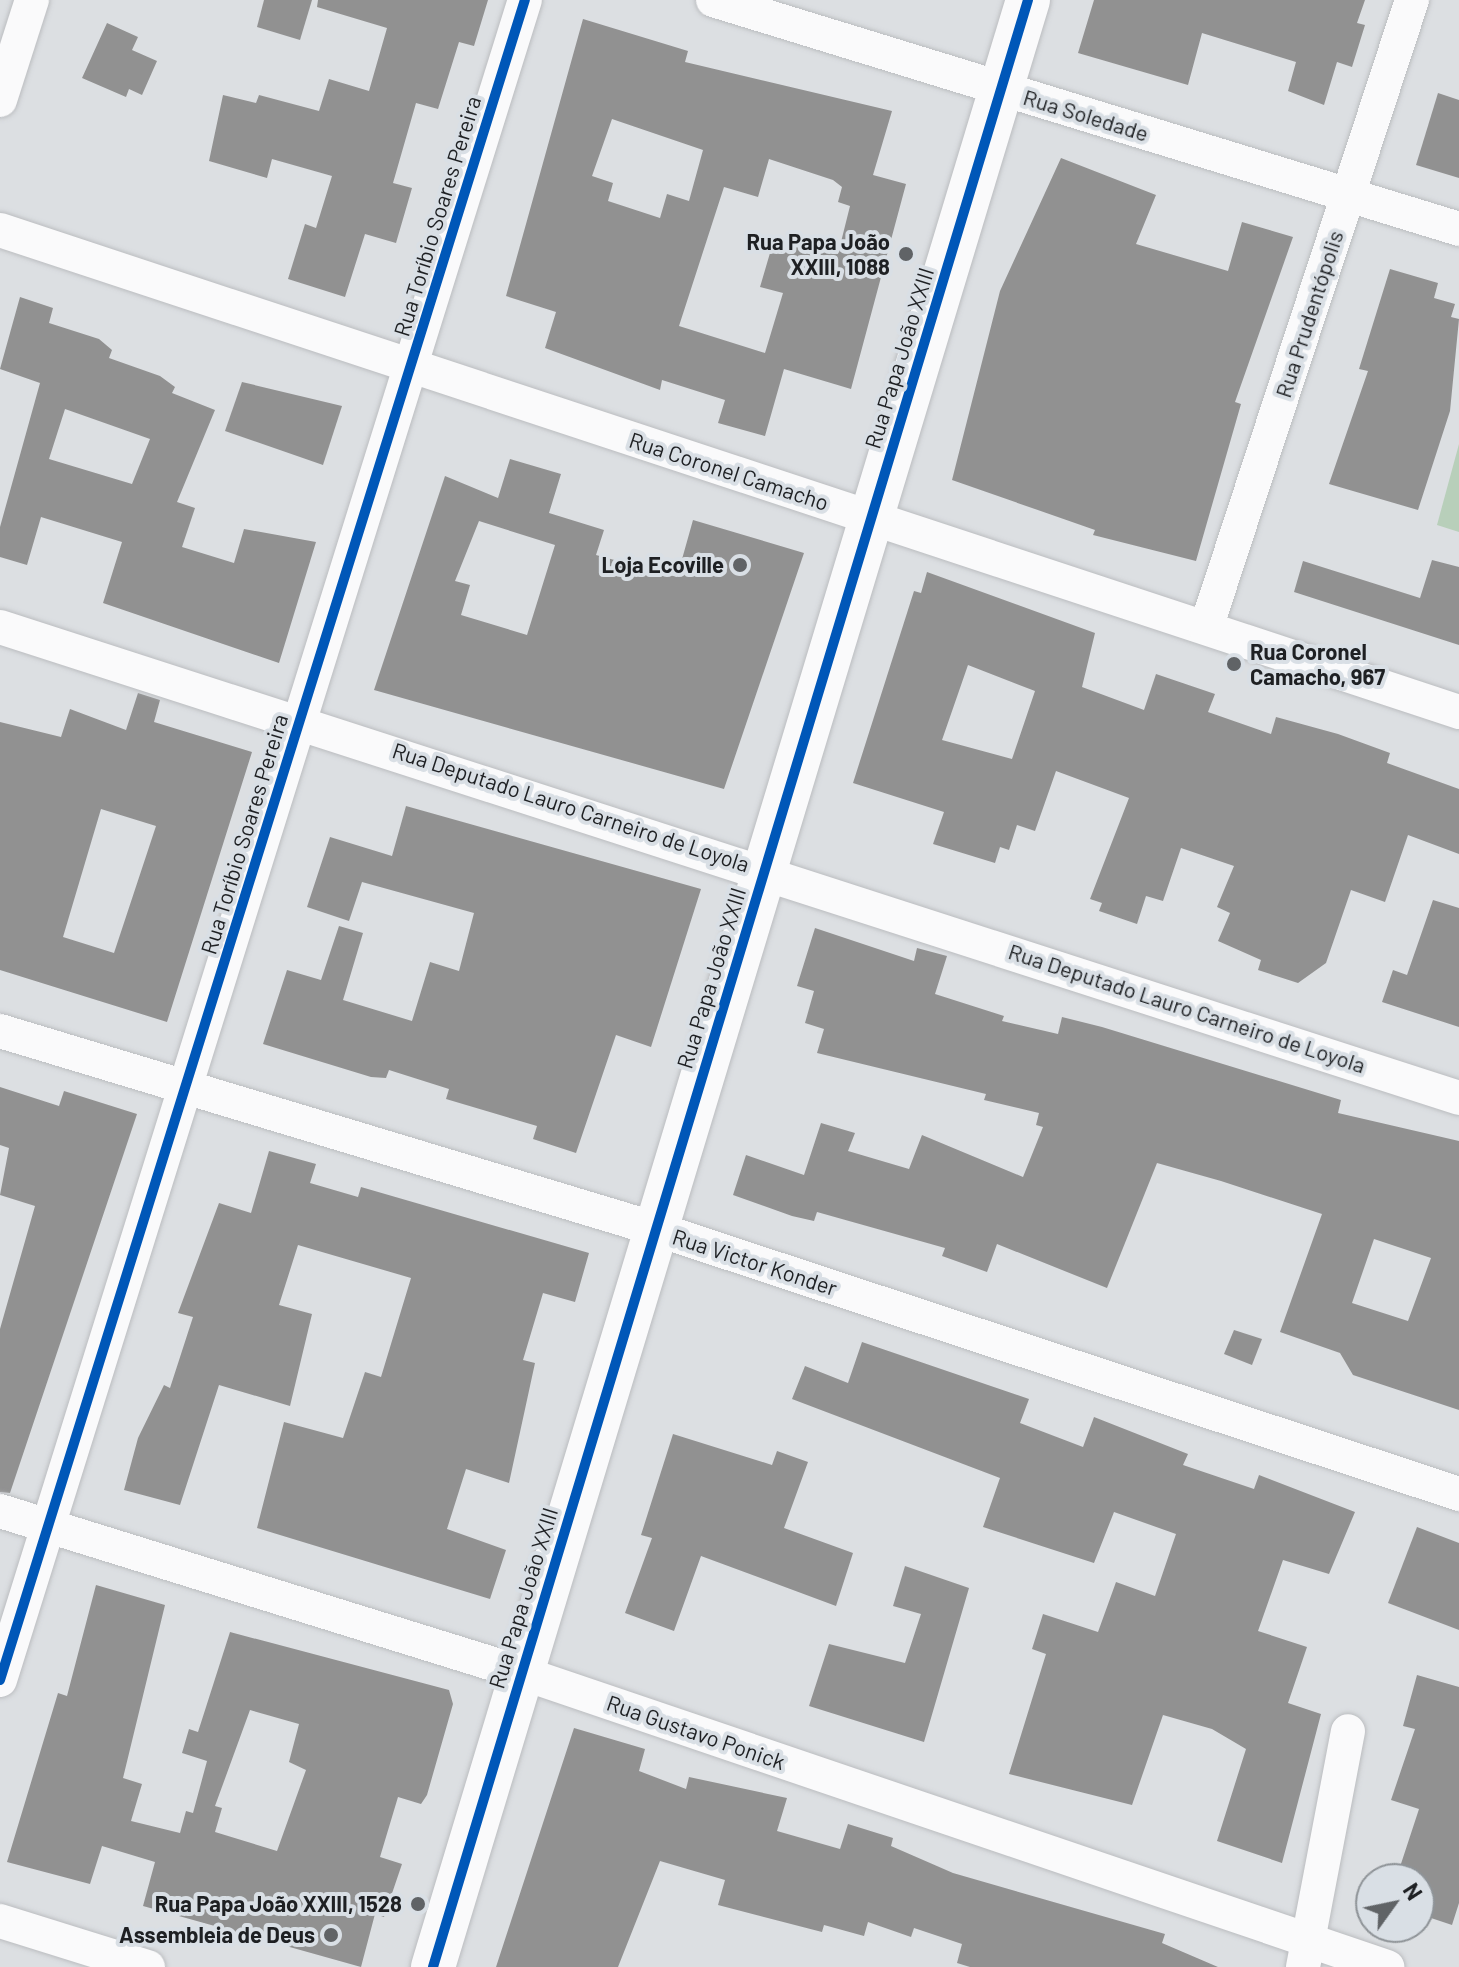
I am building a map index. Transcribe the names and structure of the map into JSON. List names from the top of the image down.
{
  "streets": {
    "main road": ["Rua Papa João XXIII"],
    "street": [
      "Rua Soledade",
      "Rua Toríbio Soares Pereira",
      "Rua Prudentópolis",
      "Rua Coronel Camacho",
      "Rua Deputado Lauro Carneiro de Loyola",
      "Rua Victor Konder",
      "Rua Gustavo Ponick"
    ]
  },
  "crossings": [
    ["Rua Soledade", "Rua Prudentópolis"],
    ["Rua Soledade", "Rua Papa João XXIII"],
    ["Rua Toríbio Soares Pereira", "Rua Coronel Camacho"],
    ["Rua Toríbio Soares Pereira", "Rua Deputado Lauro Carneiro de Loyola"],
    ["Rua Toríbio Soares Pereira", "Rua Victor Konder"],
    ["Rua Toríbio Soares Pereira", "Rua Gustavo Ponick"],
    ["Rua Prudentópolis", "Rua Coronel Camacho"],
    ["Rua Papa João XXIII", "Rua Coronel Camacho"],
    ["Rua Papa João XXIII", "Rua Deputado Lauro Carneiro de Loyola"],
    ["Rua Papa João XXIII", "Rua Victor Konder"],
    ["Rua Papa João XXIII", "Rua Gustavo Ponick"]
  ],
  "places": [
    "Rua Papa João XXIII, 1088",
    "Loja Ecoville",
    "Rua Coronel Camacho, 967",
    "Rua Papa João XXIII, 1528",
    "Assembleia de Deus"
  ],
  "north": "top right"
}
